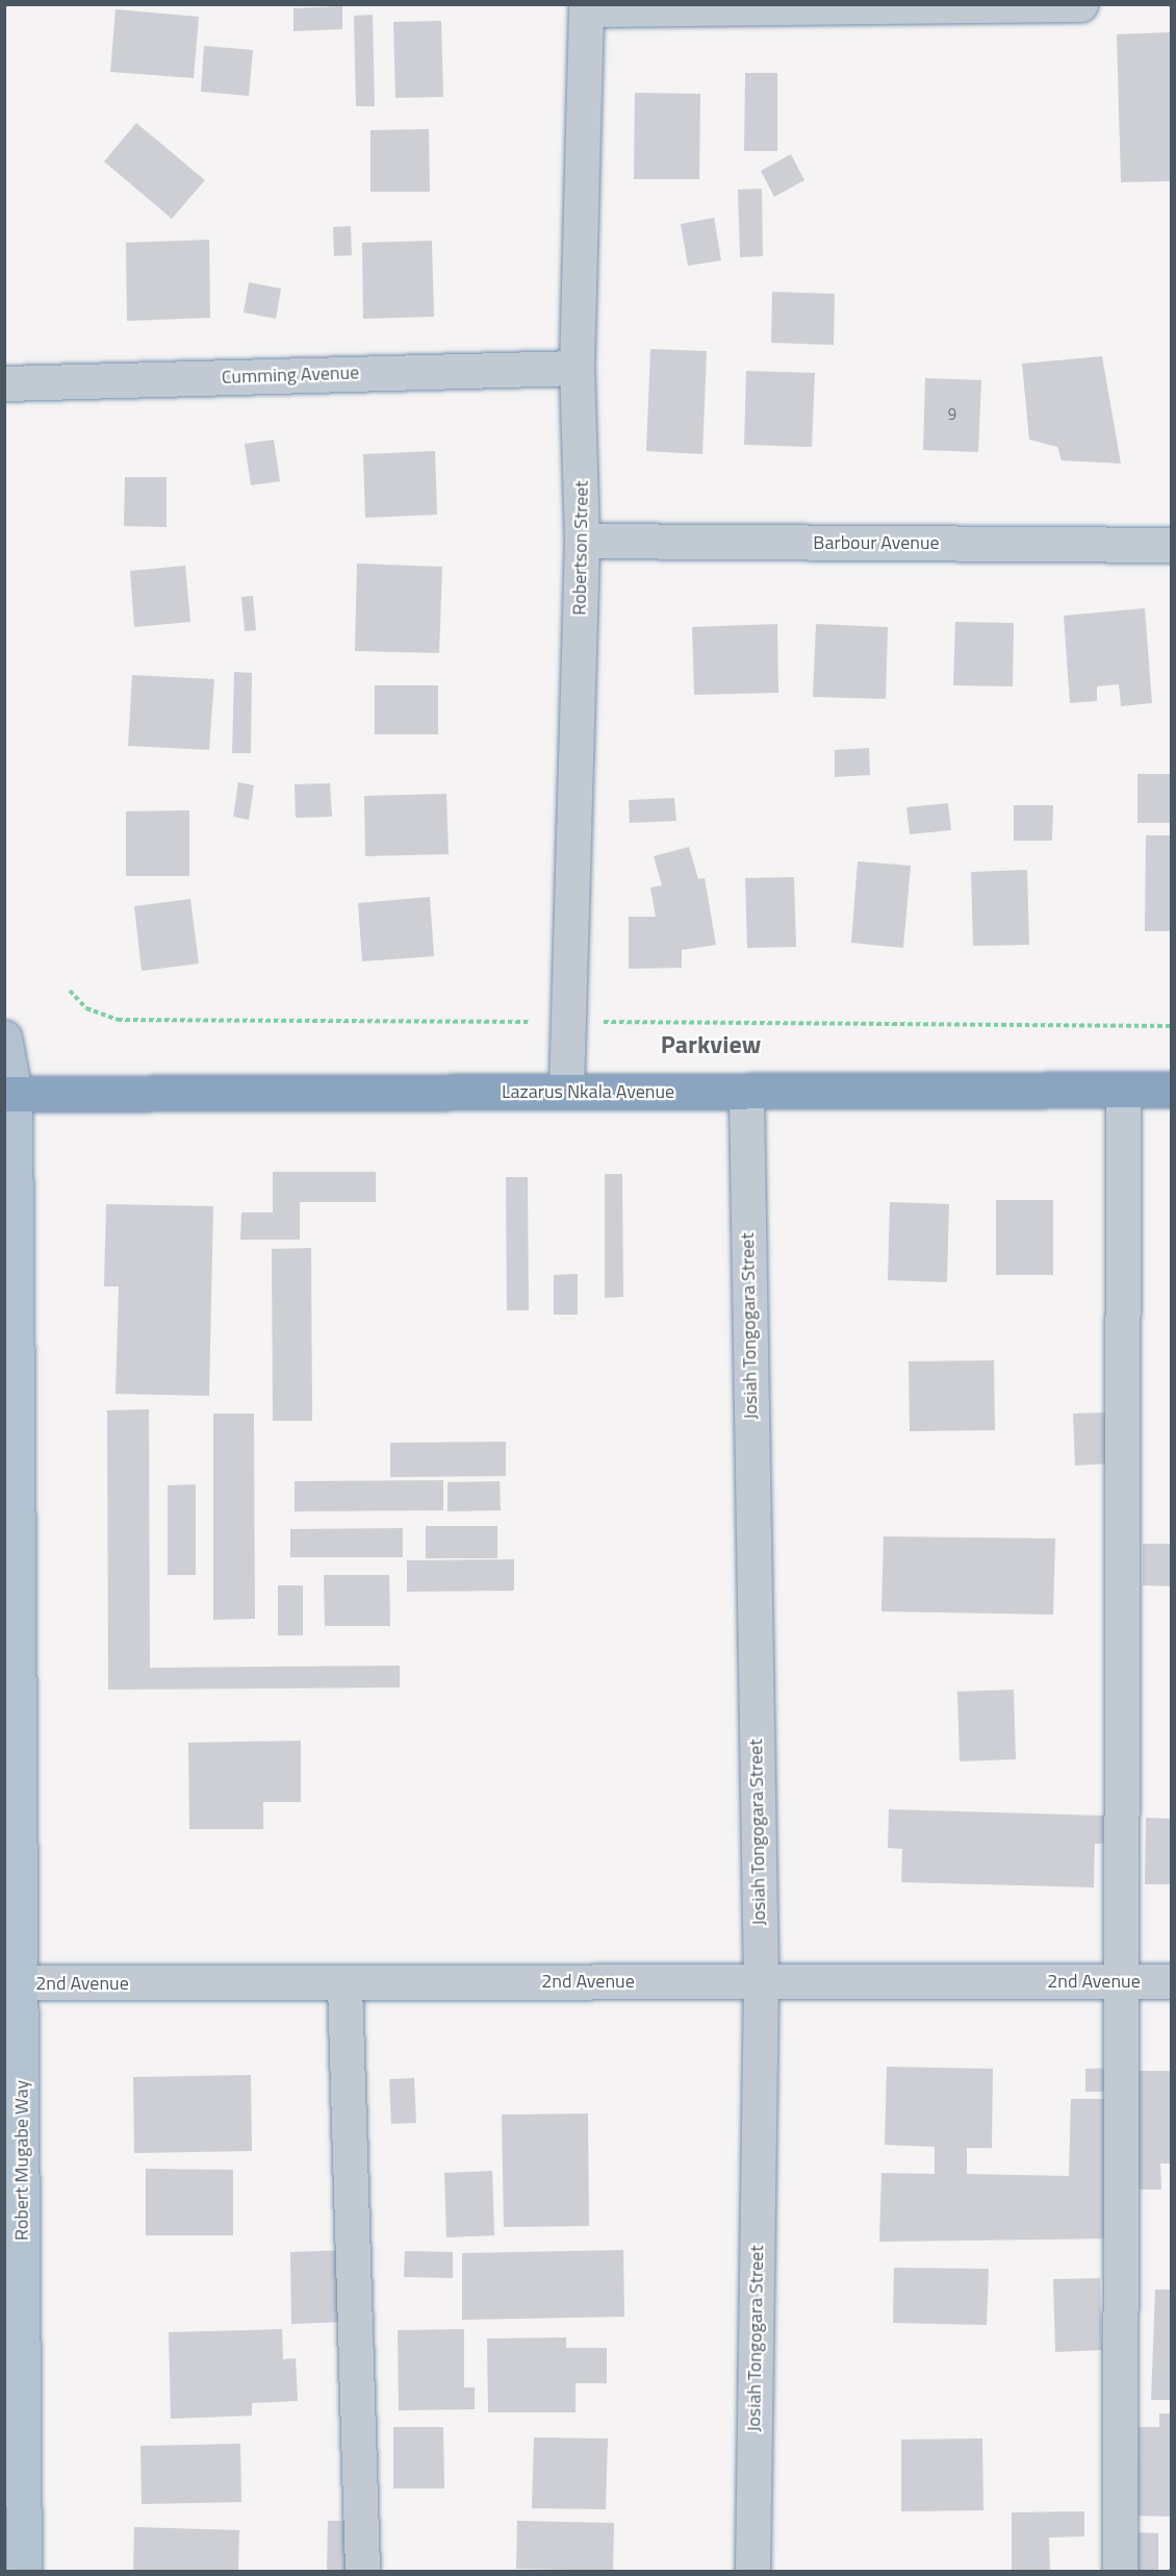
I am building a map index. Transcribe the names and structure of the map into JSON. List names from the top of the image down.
{
  "streets": {
    "highway": ["Lazarus Nkala Avenue"],
    "main road": ["Robert Mugabe Way"],
    "street": [
      "Cumming Avenue",
      "Barbour Avenue",
      "Robertson Street",
      "Josiah Tongogara Street",
      "2nd Avenue"
    ]
  },
  "crossings": [
    ["Cumming Avenue", "Robertson Street"],
    ["Barbour Avenue", "Robertson Street"],
    ["Robertson Street", "Lazarus Nkala Avenue"],
    ["Lazarus Nkala Avenue", "Josiah Tongogara Street"],
    ["Lazarus Nkala Avenue", "Robert Mugabe Way"],
    ["Josiah Tongogara Street", "2nd Avenue"],
    ["2nd Avenue", "Robert Mugabe Way"]
  ],
  "districts": ["Parkview"],
  "house_numbers": ["9"]
}
